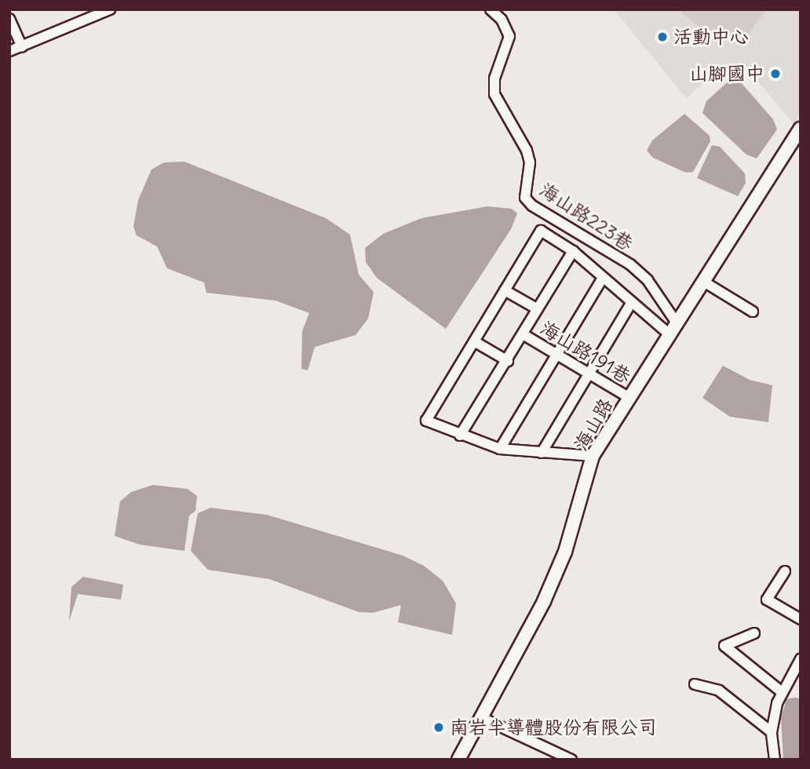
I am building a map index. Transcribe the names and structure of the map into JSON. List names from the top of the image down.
{
  "streets": {
    "main road": ["海山路"],
    "street": ["海山路223巷", "海山路191巷"]
  },
  "crossings": [
    ["海山路223巷", "海山路"],
    ["海山路191巷", "海山路"]
  ],
  "places": ["活動中心", "山腳國中", "南岩半導體股份有限公司"]
}
